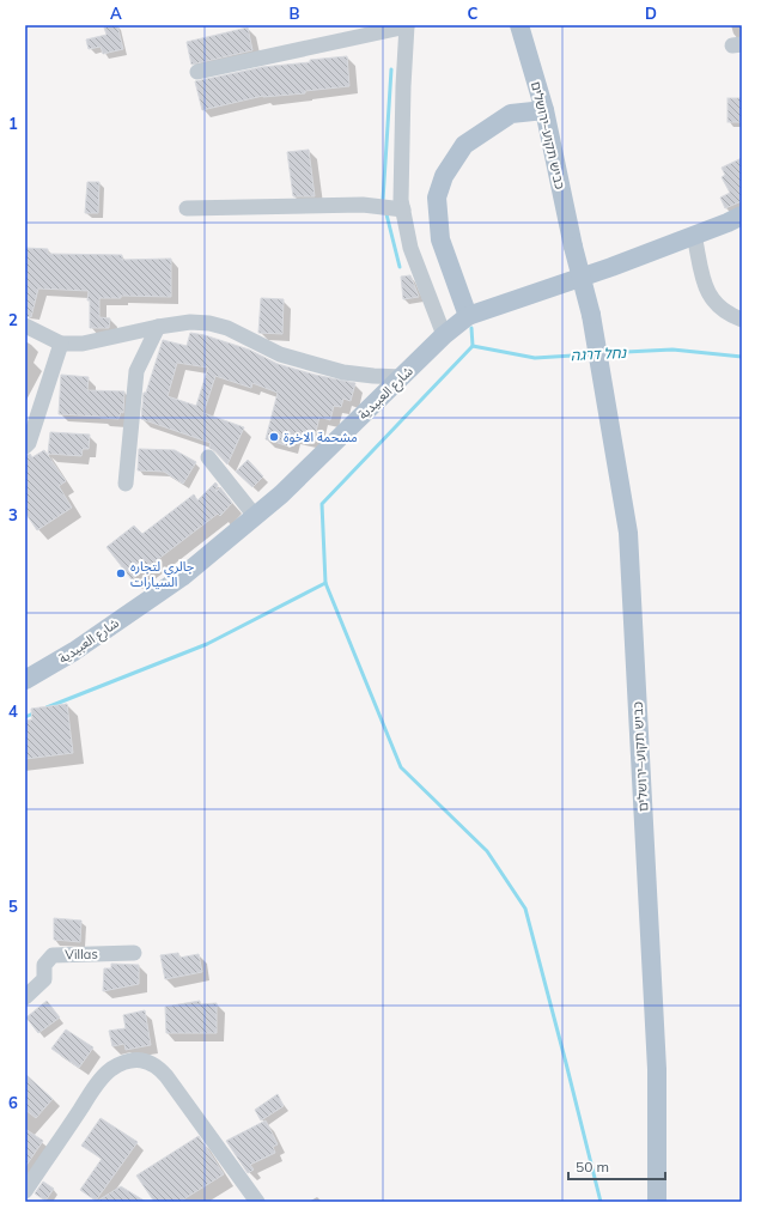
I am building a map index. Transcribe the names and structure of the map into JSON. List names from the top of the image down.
{
  "streets": {
    "main road": ["כביש תקוע–ירושלים", "شارع العبيدية"],
    "street": ["Villas"]
  },
  "water": ["נחל דרגה"],
  "places": ["مشحمة الاخوة", "جالري لتجاره السيارات"],
  "scale_bar": "50 m",
  "grid": {
    "columns": [
      "A",
      "B",
      "C",
      "D"
    ],
    "rows": [
      "1",
      "2",
      "3",
      "4",
      "5",
      "6"
    ]
  }
}
